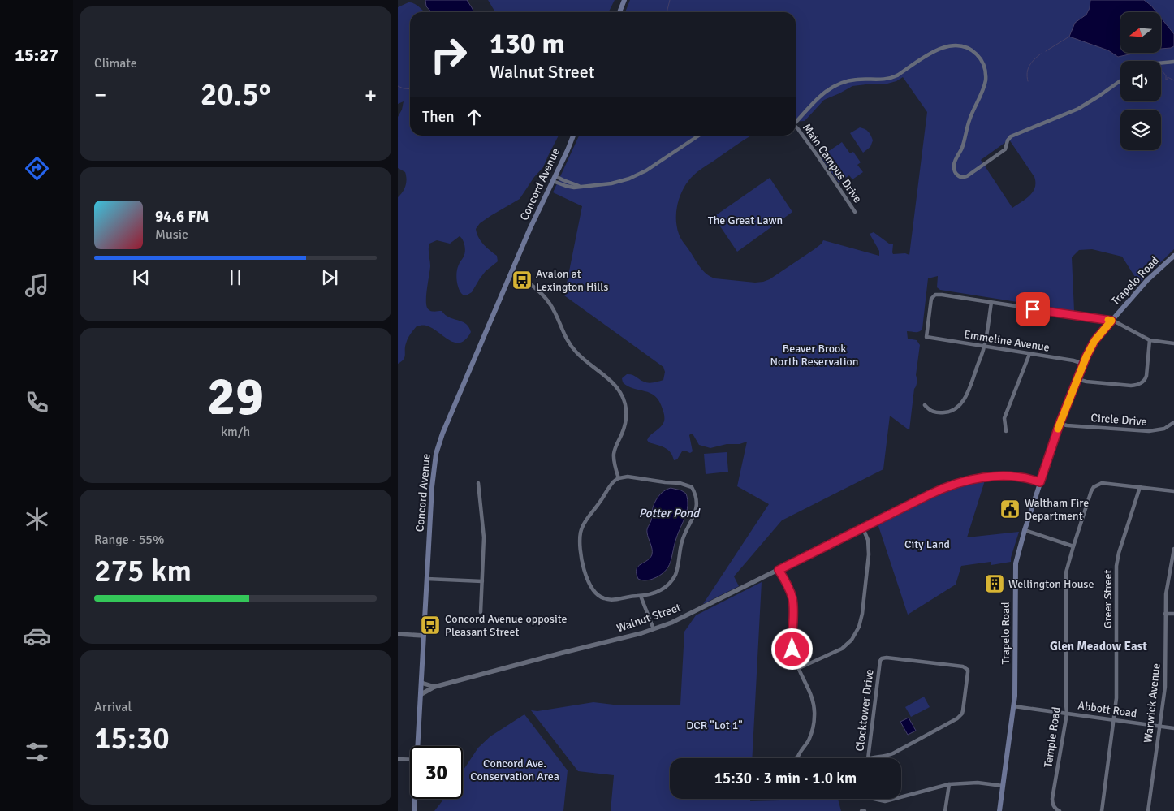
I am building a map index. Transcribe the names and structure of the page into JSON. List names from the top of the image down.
{
  "streets": {
    "main road": ["Concord Avenue", "Trapelo Road"],
    "street": [
      "Main Campus Drive",
      "Emmeline Avenue",
      "Circle Drive",
      "Greer Street",
      "Walnut Street",
      "Warwick Avenue",
      "Abbott Road",
      "Clocktower Drive",
      "Temple Road"
    ]
  },
  "crossings": [
    ["Concord Avenue", "Walnut Street"],
    ["Trapelo Road", "Emmeline Avenue"],
    ["Trapelo Road", "Circle Drive"],
    ["Trapelo Road", "Walnut Street"],
    ["Trapelo Road", "Abbott Road"],
    ["Greer Street", "Abbott Road"],
    ["Greer Street", "Temple Road"],
    ["Warwick Avenue", "Abbott Road"],
    ["Abbott Road", "Temple Road"]
  ],
  "districts": ["Glen Meadow East"],
  "water": ["Potter Pond"],
  "parks": [
    "The Great Lawn",
    "Beaver Brook North Reservation",
    "City Land",
    "DCR \"Lot 1\"",
    "Concord Ave. Conservation Area"
  ],
  "places": {
    "bus stop": ["Avalon at Lexington Hills", "Concord Avenue opposite Pleasant Street"],
    "public building": ["Waltham Fire Department"],
    "building": ["Wellington House"]
  },
  "north": "left",
  "page": {
    "tabs": "15:27",
    "tile": [
      "Climate",
      ["29", "km/h"],
      ["Range · 55%", "275 km"],
      ["Arrival", "15:30"]
    ],
    "turn": ["130 m", "Walnut Street"],
    "heat": ["−", "20.5°", "+"],
    "then": "Then",
    "song": ["94.6 FM", "Music"],
    "limit": "30",
    "trip": "15:30 · 3 min · 1.0 km"
  }
}
